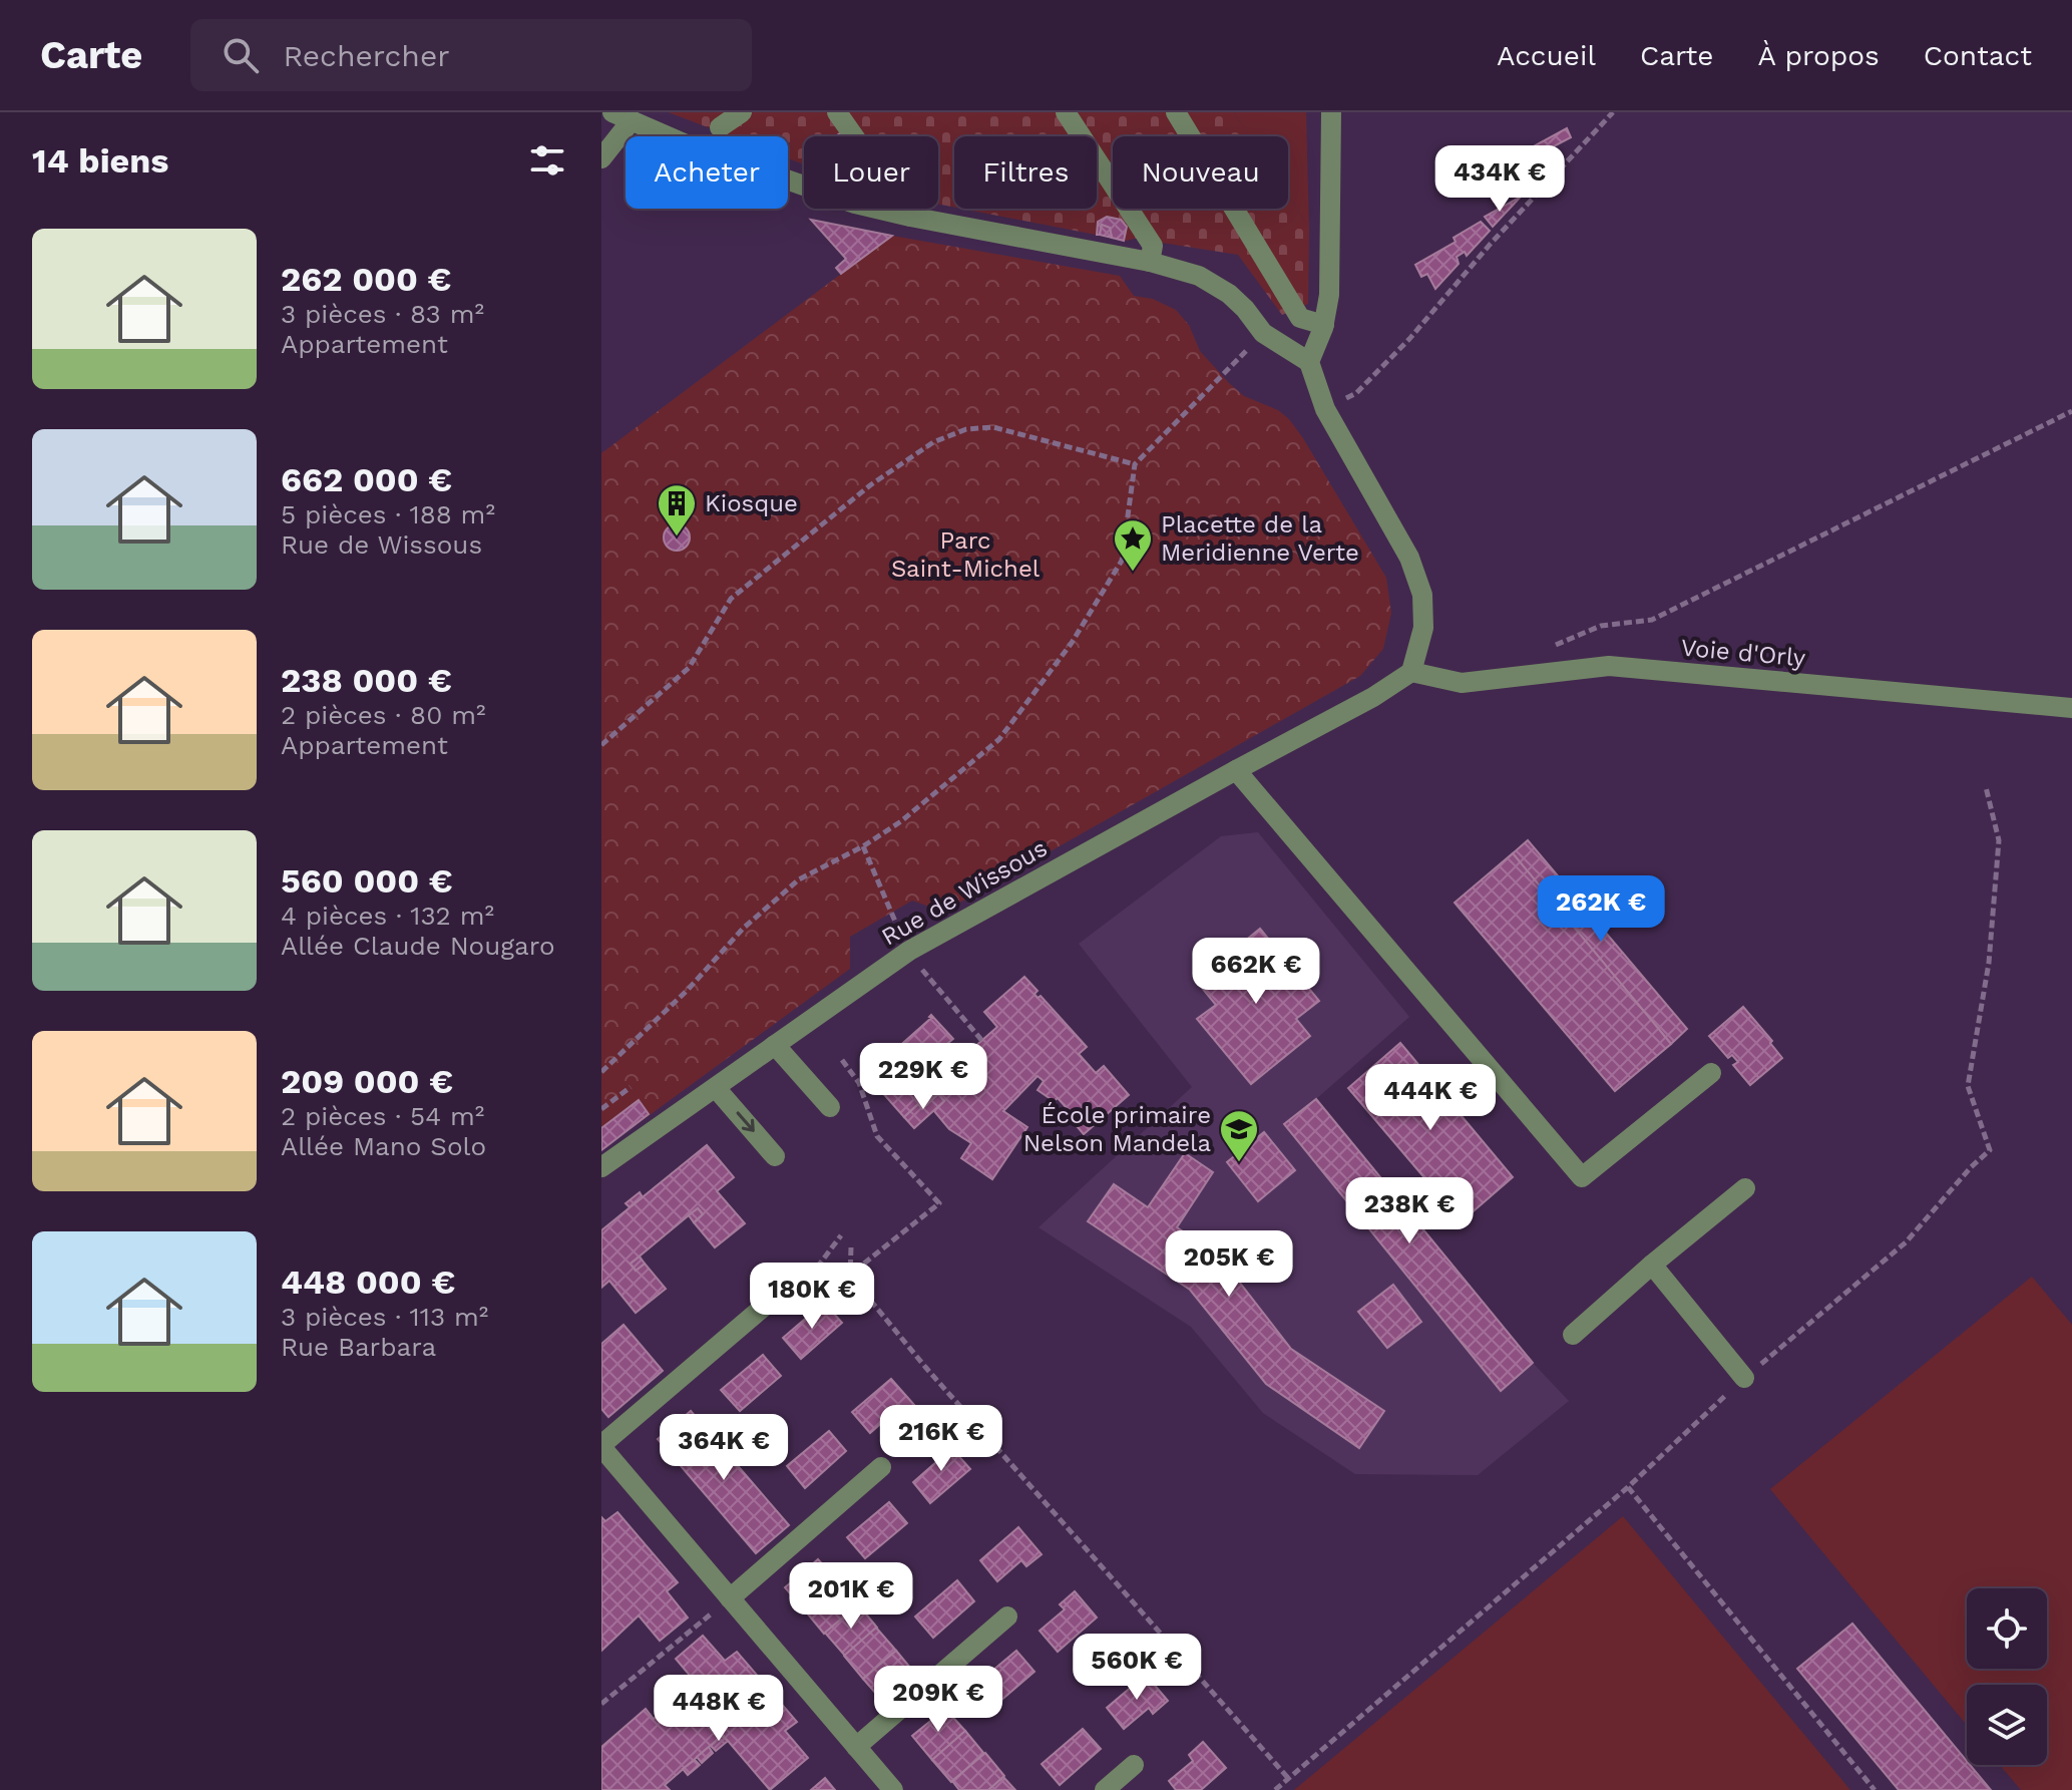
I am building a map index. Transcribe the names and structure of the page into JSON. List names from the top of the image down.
{
  "streets": {
    "street": ["Voie d'Orly", "Rue de Wissous"]
  },
  "crossings": [
    ["Voie d'Orly", "Rue de Wissous"]
  ],
  "parks": ["Parc Saint-Michel"],
  "places": {
    "building": ["Kiosque"],
    "place": ["Placette de la Meridienne Verte"],
    "school or university": ["École primaire Nelson Mandela"]
  },
  "page": {
    "header": "Carte",
    "search": "Rechercher",
    "nav": [
      "Accueil",
      "Carte",
      "À propos",
      "Contact"
    ],
    "heading": "14 biens",
    "chip": [
      "Acheter",
      "Louer",
      "Filtres",
      "Nouveau"
    ],
    "price": [
      "434K €",
      "262K €",
      "662K €",
      "229K €",
      "444K €",
      "238K €",
      "205K €",
      "180K €",
      "216K €",
      "364K €",
      "201K €",
      "560K €",
      "209K €",
      "448K €"
    ],
    "list": [
      {
        "name": "262 000 €",
        "note": "3 pièces · 83 m² · Appartement"
      },
      {
        "name": "662 000 €",
        "note": "5 pièces · 188 m² · Rue de Wissous"
      },
      {
        "name": "238 000 €",
        "note": "2 pièces · 80 m² · Appartement"
      },
      {
        "name": "560 000 €",
        "note": "4 pièces · 132 m² · Allée Claude Nougaro"
      },
      {
        "name": "209 000 €",
        "note": "2 pièces · 54 m² · Allée Mano Solo"
      },
      {
        "name": "448 000 €",
        "note": "3 pièces · 113 m² · Rue Barbara"
      }
    ]
  }
}
